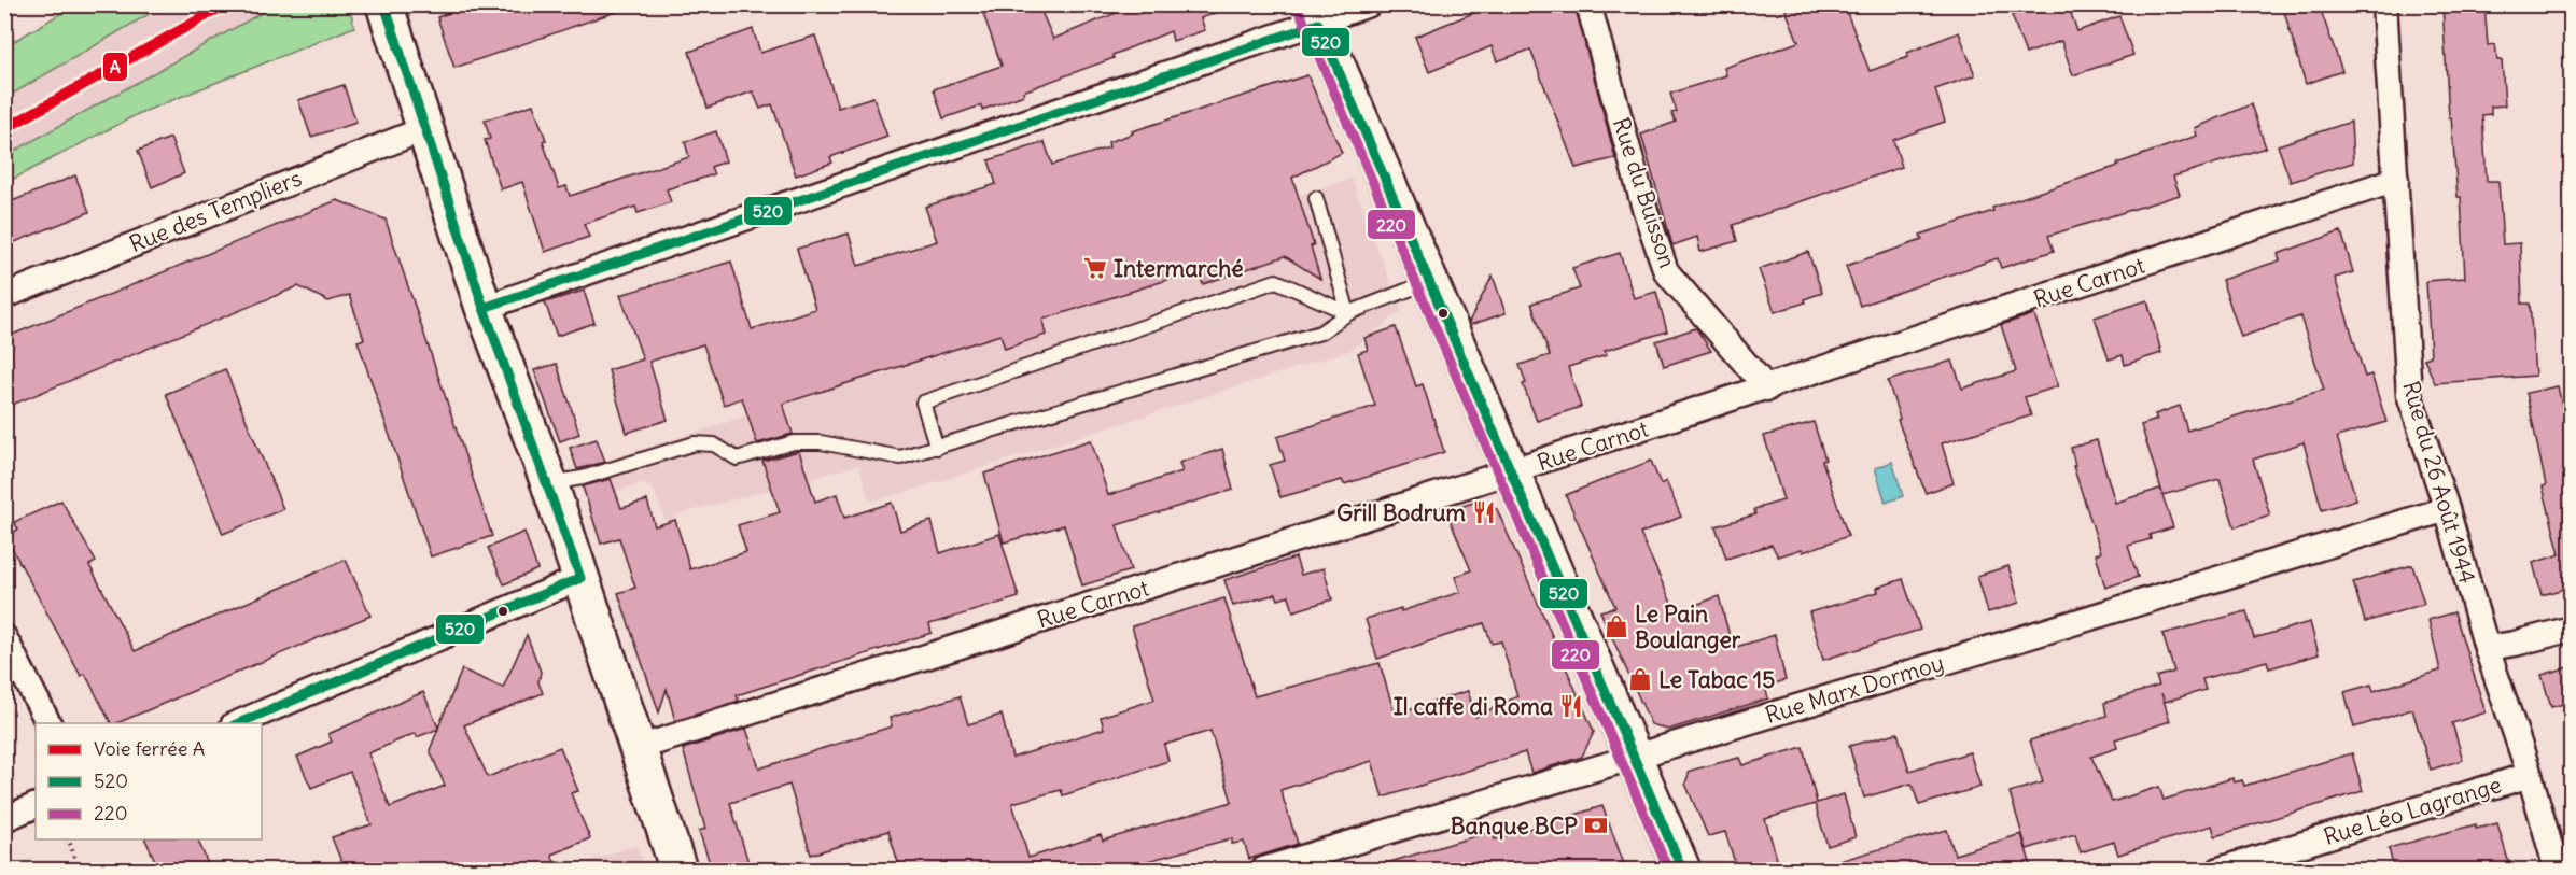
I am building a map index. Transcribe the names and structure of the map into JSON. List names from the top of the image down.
{
  "streets": {
    "street": [
      "Rue du Buisson",
      "Rue des Templiers",
      "Rue Carnot",
      "Rue du 26 Août 1944",
      "Rue Marx Dormoy",
      "Rue Léo Lagrange"
    ]
  },
  "crossings": [
    ["Rue du Buisson", "Rue Carnot"],
    ["Rue Carnot", "Rue du 26 Août 1944"],
    ["Rue du 26 Août 1944", "Rue Marx Dormoy"],
    ["Rue du 26 Août 1944", "Rue Léo Lagrange"]
  ],
  "places": {
    "supermarket": ["Intermarché"],
    "restaurant": ["Grill Bodrum", "Il caffe di Roma"],
    "shop": ["Le Pain Boulanger", "Le Tabac 15"],
    "bank": ["Banque BCP"]
  },
  "lines": ["rail line A", "transit line 520", "transit line 220"],
  "legend": ["Voie ferrée A", "520", "220"]
}
